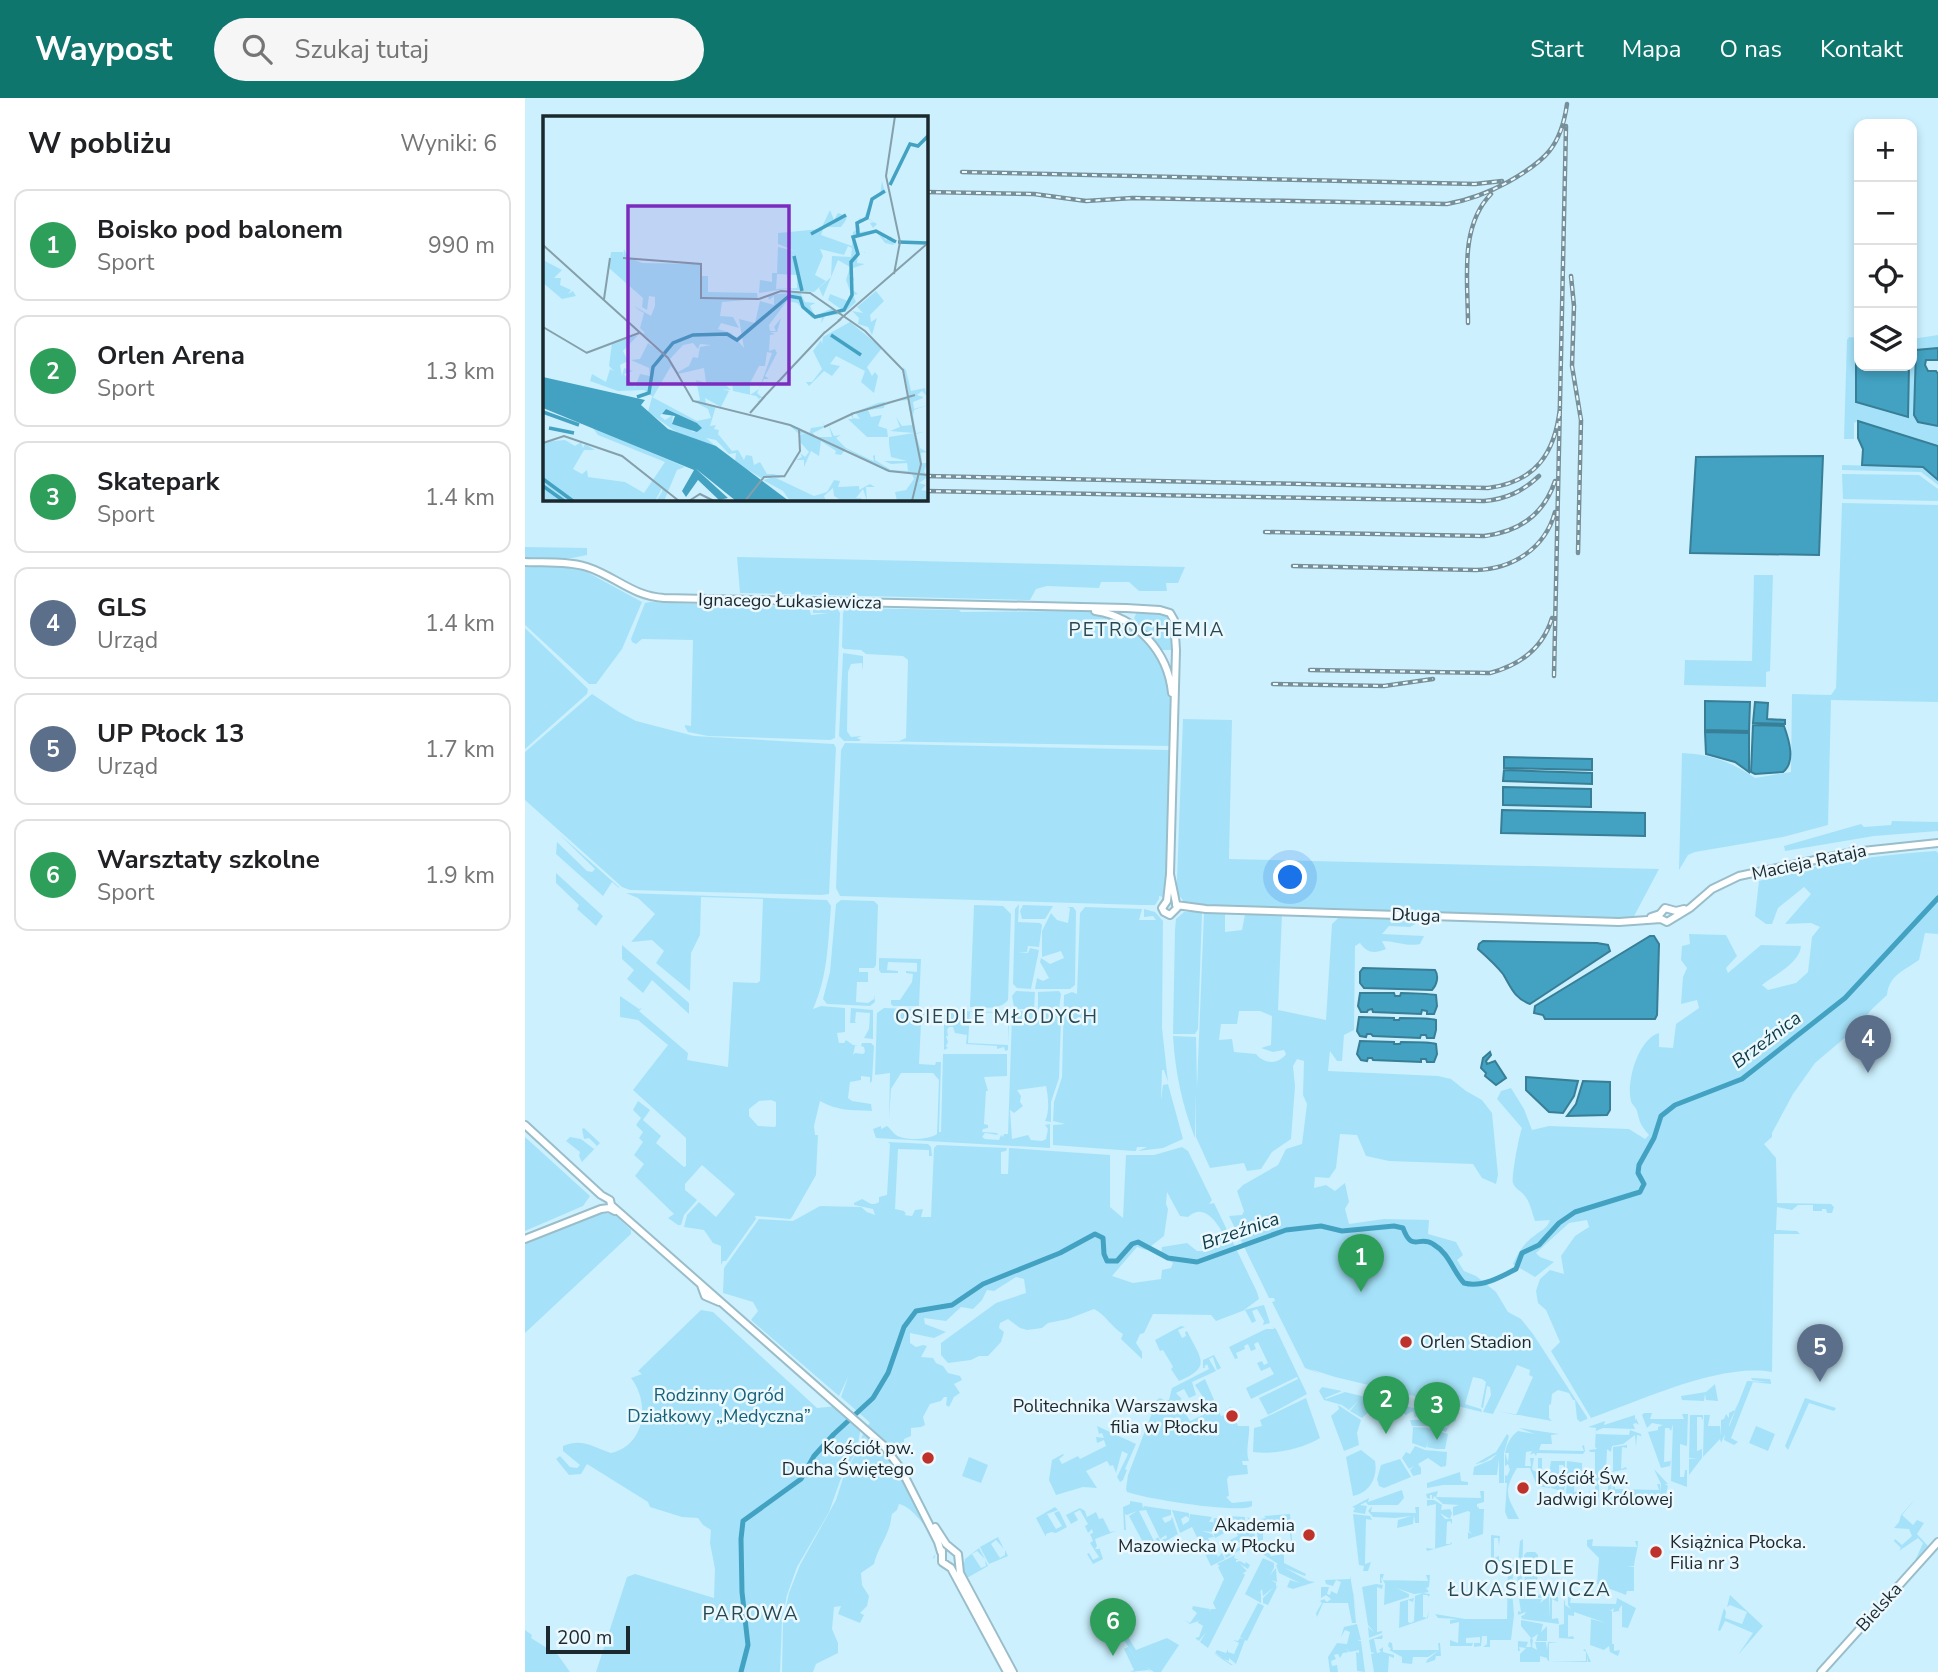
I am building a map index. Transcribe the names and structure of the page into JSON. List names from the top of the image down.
{
  "streets": {
    "main road": [
      "Ignacego Łukasiewicza",
      "Macieja Rataja",
      "Długa",
      "Bielska"
    ]
  },
  "crossings": [
    ["Ignacego Łukasiewicza", "Długa"]
  ],
  "districts": [
    "PETROCHEMIA",
    "OSIEDLE MŁODYCH",
    "OSIEDLE ŁUKASIEWICZA",
    "PAROWA"
  ],
  "water": ["Brzeźnica"],
  "parks": ["Rodzinny Ogród Działkowy „Medyczna”"],
  "places": [
    "Orlen Stadion",
    "Politechnika Warszawska filia w Płocku",
    "Kościół pw. Ducha Świętego",
    "Kościół Św. Jadwigi Królowej",
    "Akademia Mazowiecka w Płocku",
    "Książnica Płocka. Filia nr 3"
  ],
  "scale_bar": "200 m",
  "page": {
    "header": "Waypost",
    "search": "Szukaj tutaj",
    "nav": [
      "Start",
      "Mapa",
      "O nas",
      "Kontakt"
    ],
    "heading": ["W pobliżu", "Wyniki: 6"],
    "map_buttons": ["+", "−"],
    "list": [
      {
        "mark": "1",
        "name": "Boisko pod balonem",
        "note": "Sport",
        "value": "990 m"
      },
      {
        "mark": "2",
        "name": "Orlen Arena",
        "note": "Sport",
        "value": "1.3 km"
      },
      {
        "mark": "3",
        "name": "Skatepark",
        "note": "Sport",
        "value": "1.4 km"
      },
      {
        "mark": "4",
        "name": "GLS",
        "note": "Urząd",
        "value": "1.4 km"
      },
      {
        "mark": "5",
        "name": "UP Płock 13",
        "note": "Urząd",
        "value": "1.7 km"
      },
      {
        "mark": "6",
        "name": "Warsztaty szkolne",
        "note": "Sport",
        "value": "1.9 km"
      }
    ],
    "pins": [
      "4",
      "1",
      "5",
      "2",
      "3",
      "6"
    ],
    "scale": "200 m"
  }
}
